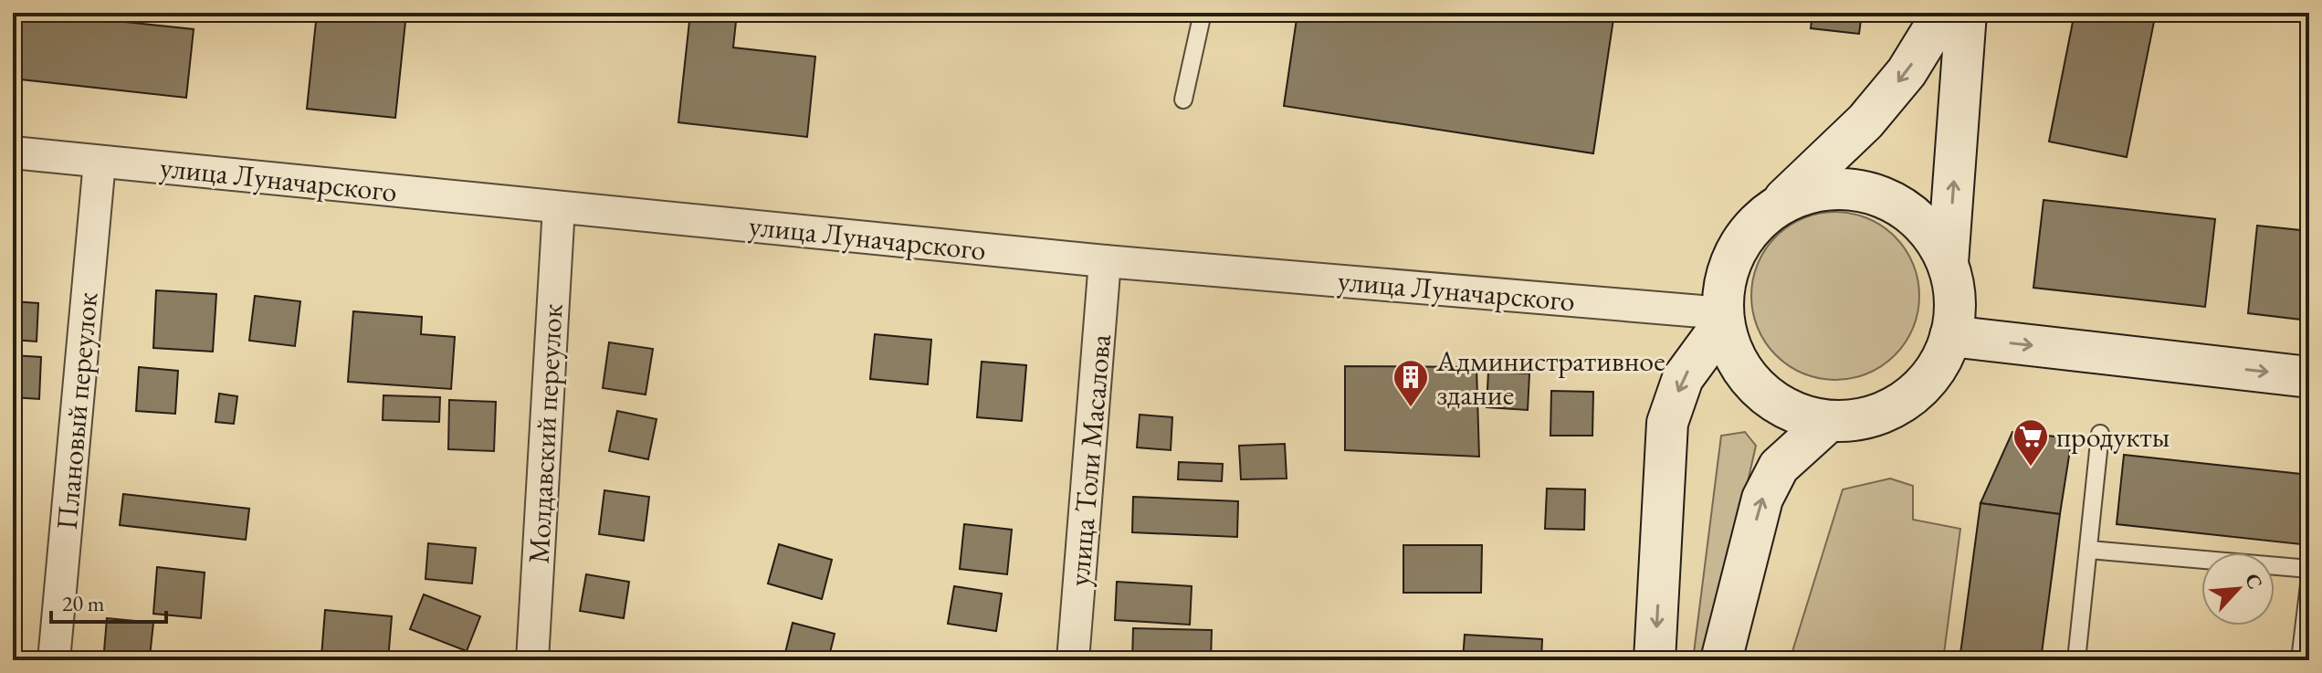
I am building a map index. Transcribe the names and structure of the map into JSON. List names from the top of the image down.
{
  "streets": {
    "street": [
      "улица Луначарского",
      "Плановый переулок",
      "Молдавский переулок",
      "улица Толи Масалова"
    ]
  },
  "crossings": [
    ["улица Луначарского", "Плановый переулок"],
    ["улица Луначарского", "Молдавский переулок"],
    ["улица Луначарского", "улица Толи Масалова"]
  ],
  "places": {
    "building": ["Административное здание"],
    "supermarket": ["продукты"]
  },
  "scale_bar": "20 m",
  "north": "top right"
}
